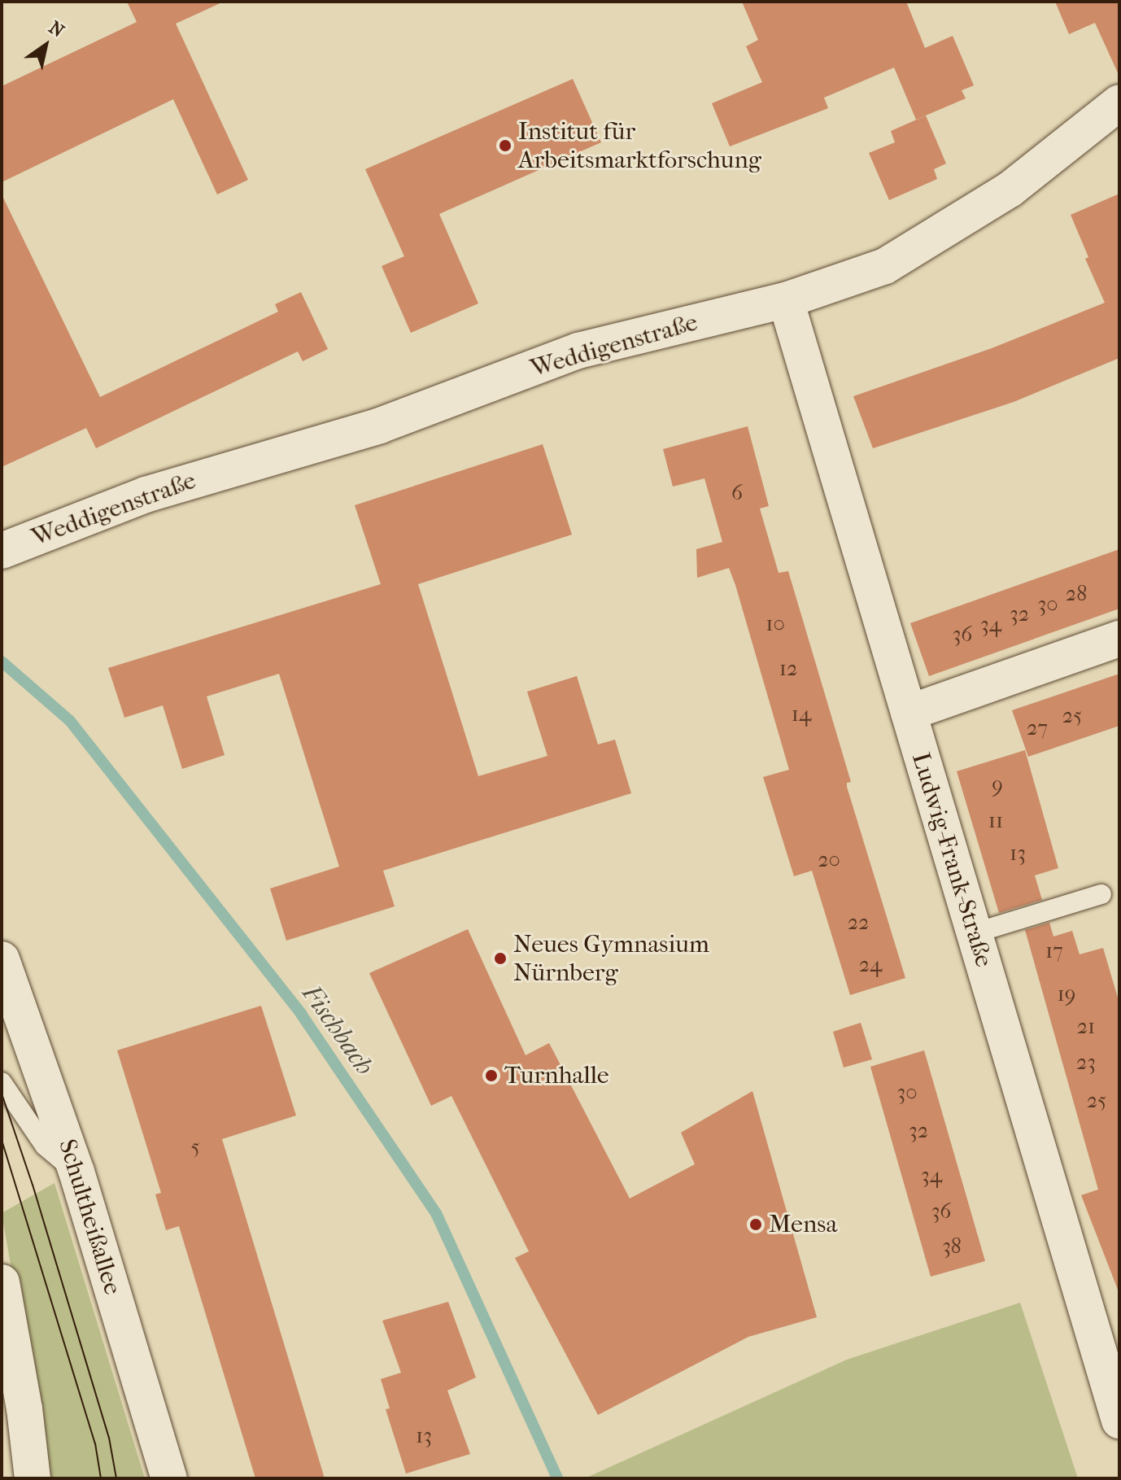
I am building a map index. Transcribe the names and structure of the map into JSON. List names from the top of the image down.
{
  "streets": {
    "street": ["Weddigenstraße", "Ludwig-Frank-Straße", "Schultheißallee"]
  },
  "crossings": [
    ["Weddigenstraße", "Ludwig-Frank-Straße"]
  ],
  "water": ["Fischbach"],
  "places": [
    "Institut für Arbeitsmarktforschung",
    "Neues Gymnasium Nürnberg",
    "Turnhalle",
    "Mensa"
  ],
  "house_numbers": [
    "6",
    "28",
    "30",
    "32",
    "10",
    "34",
    "36",
    "12",
    "14",
    "25",
    "27",
    "9",
    "11",
    "13",
    "20",
    "22",
    "17",
    "24",
    "19",
    "21",
    "23",
    "30",
    "25",
    "32",
    "5",
    "34",
    "36",
    "38",
    "13"
  ],
  "north": "top right"
}
